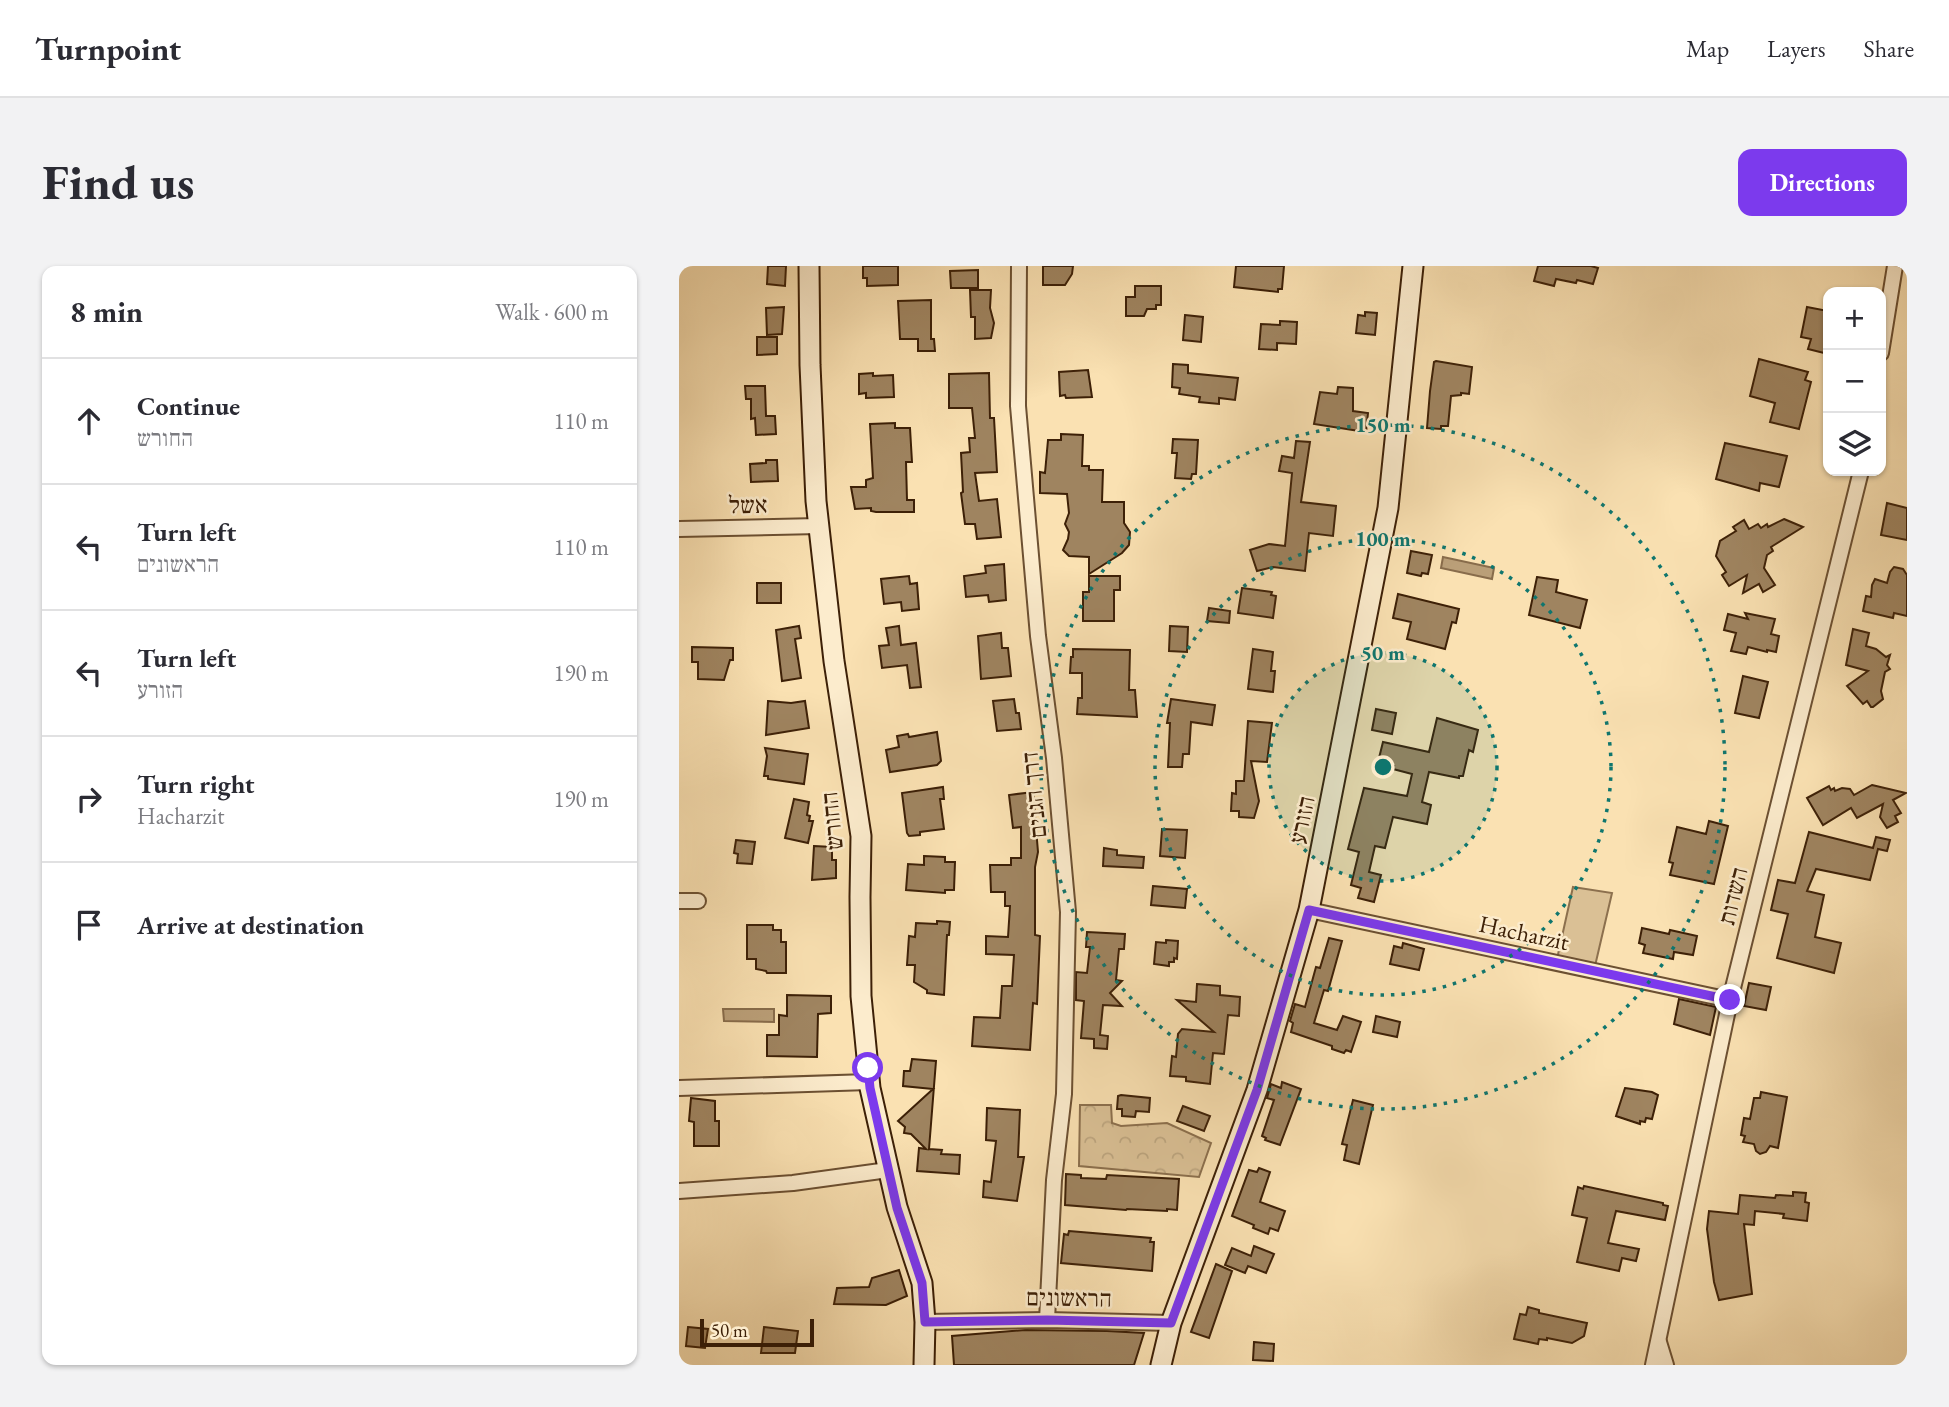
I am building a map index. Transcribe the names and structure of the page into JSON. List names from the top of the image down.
{
  "streets": {
    "street": [
      "אשל",
      "דרך הגנים",
      "הזורע",
      "החורש",
      "השדות",
      "Hacharzit",
      "הראשונים"
    ]
  },
  "crossings": [
    ["אשל", "החורש"],
    ["דרך הגנים", "הראשונים"],
    ["הזורע", "Hacharzit"],
    ["הזורע", "הראשונים"],
    ["החורש", "הראשונים"],
    ["השדות", "Hacharzit"]
  ],
  "scale_bar": "50 m",
  "page": {
    "header": "Turnpoint",
    "nav": ["Map", "Layers", "Share"],
    "buttons": "Directions",
    "title": "Find us",
    "heading": ["8 min", "Walk · 600 m"],
    "map_buttons": ["+", "−"],
    "list": [
      ["Continue", "החורש", "110 m"],
      ["Turn left", "הראשונים", "110 m"],
      ["Turn left", "הזורע", "190 m"],
      ["Turn right", "Hacharzit", "190 m"],
      "Arrive at destination"
    ],
    "scale": "50 m"
  },
  "rings": ["150 m", "100 m", "50 m"]
}
